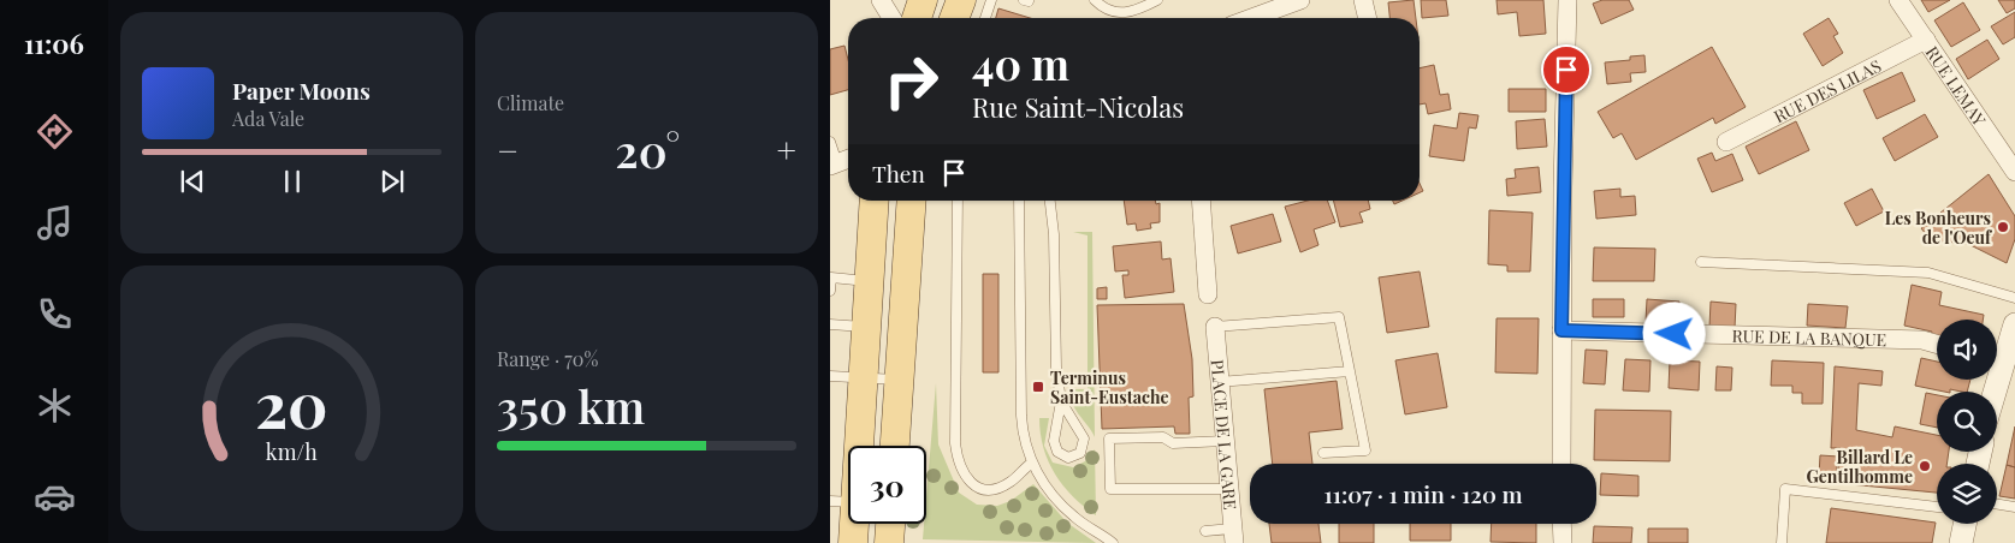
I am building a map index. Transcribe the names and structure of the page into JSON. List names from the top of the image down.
{
  "streets": {
    "street": [
      "RUE LEMAY",
      "RUE DES LILAS",
      "RUE DE LA BANQUE",
      "PLACE DE LA GARE"
    ]
  },
  "crossings": [
    ["RUE LEMAY", "RUE DES LILAS"]
  ],
  "places": {
    "other": ["Les Bonheurs de l'Oeuf", "Billard Le Gentilhomme"],
    "transit": ["Terminus Saint-Eustache"]
  },
  "page": {
    "tabs": "11:06",
    "tile": [
      "Climate",
      ["Range · 70%", "350 km"]
    ],
    "turn": ["40 m", "Rue Saint-Nicolas"],
    "song": ["Paper Moons", "Ada Vale"],
    "heat": ["−", "20°", "+"],
    "then": "Then",
    "limit": "30",
    "trip": "11:07 · 1 min · 120 m",
    "gauge": ["20", "km/h"]
  }
}
